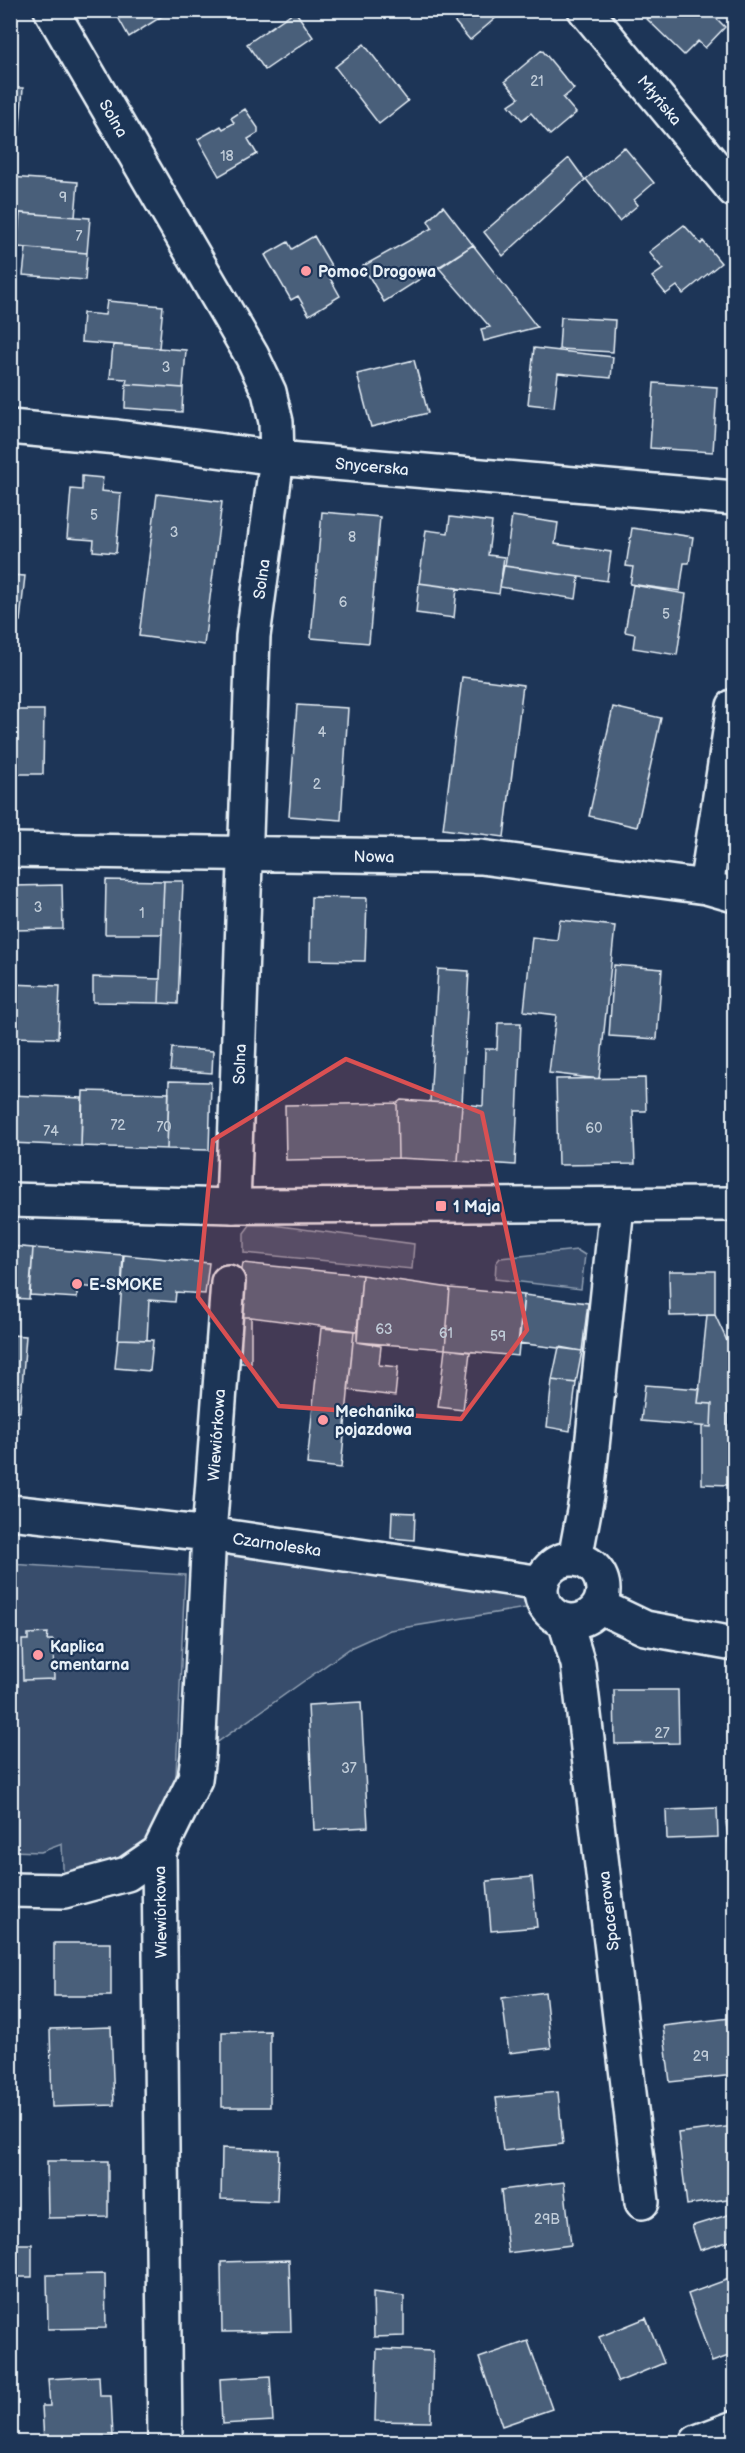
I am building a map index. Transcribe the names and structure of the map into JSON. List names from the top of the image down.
{
  "streets": {
    "street": [
      "Młyńska",
      "Solna",
      "Snycerska",
      "Nowa",
      "Wiewiórkowa",
      "Czarnoleska",
      "Spacerowa"
    ]
  },
  "crossings": [
    ["Solna", "Snycerska"],
    ["Solna", "Nowa"],
    ["Wiewiórkowa", "Czarnoleska"],
    ["Czarnoleska", "Spacerowa"]
  ],
  "places": {
    "other": [
      "Pomoc Drogowa",
      "E-SMOKE",
      "Mechanika pojazdowa",
      "Kaplica cmentarna"
    ],
    "transit": ["1 Maja"]
  },
  "house_numbers": [
    "21",
    "18",
    "9",
    "7",
    "3",
    "5",
    "3",
    "8",
    "6",
    "5",
    "4",
    "2",
    "3",
    "1",
    "72",
    "70",
    "60",
    "74",
    "63",
    "61",
    "59",
    "27",
    "37",
    "29",
    "29B"
  ]
}
